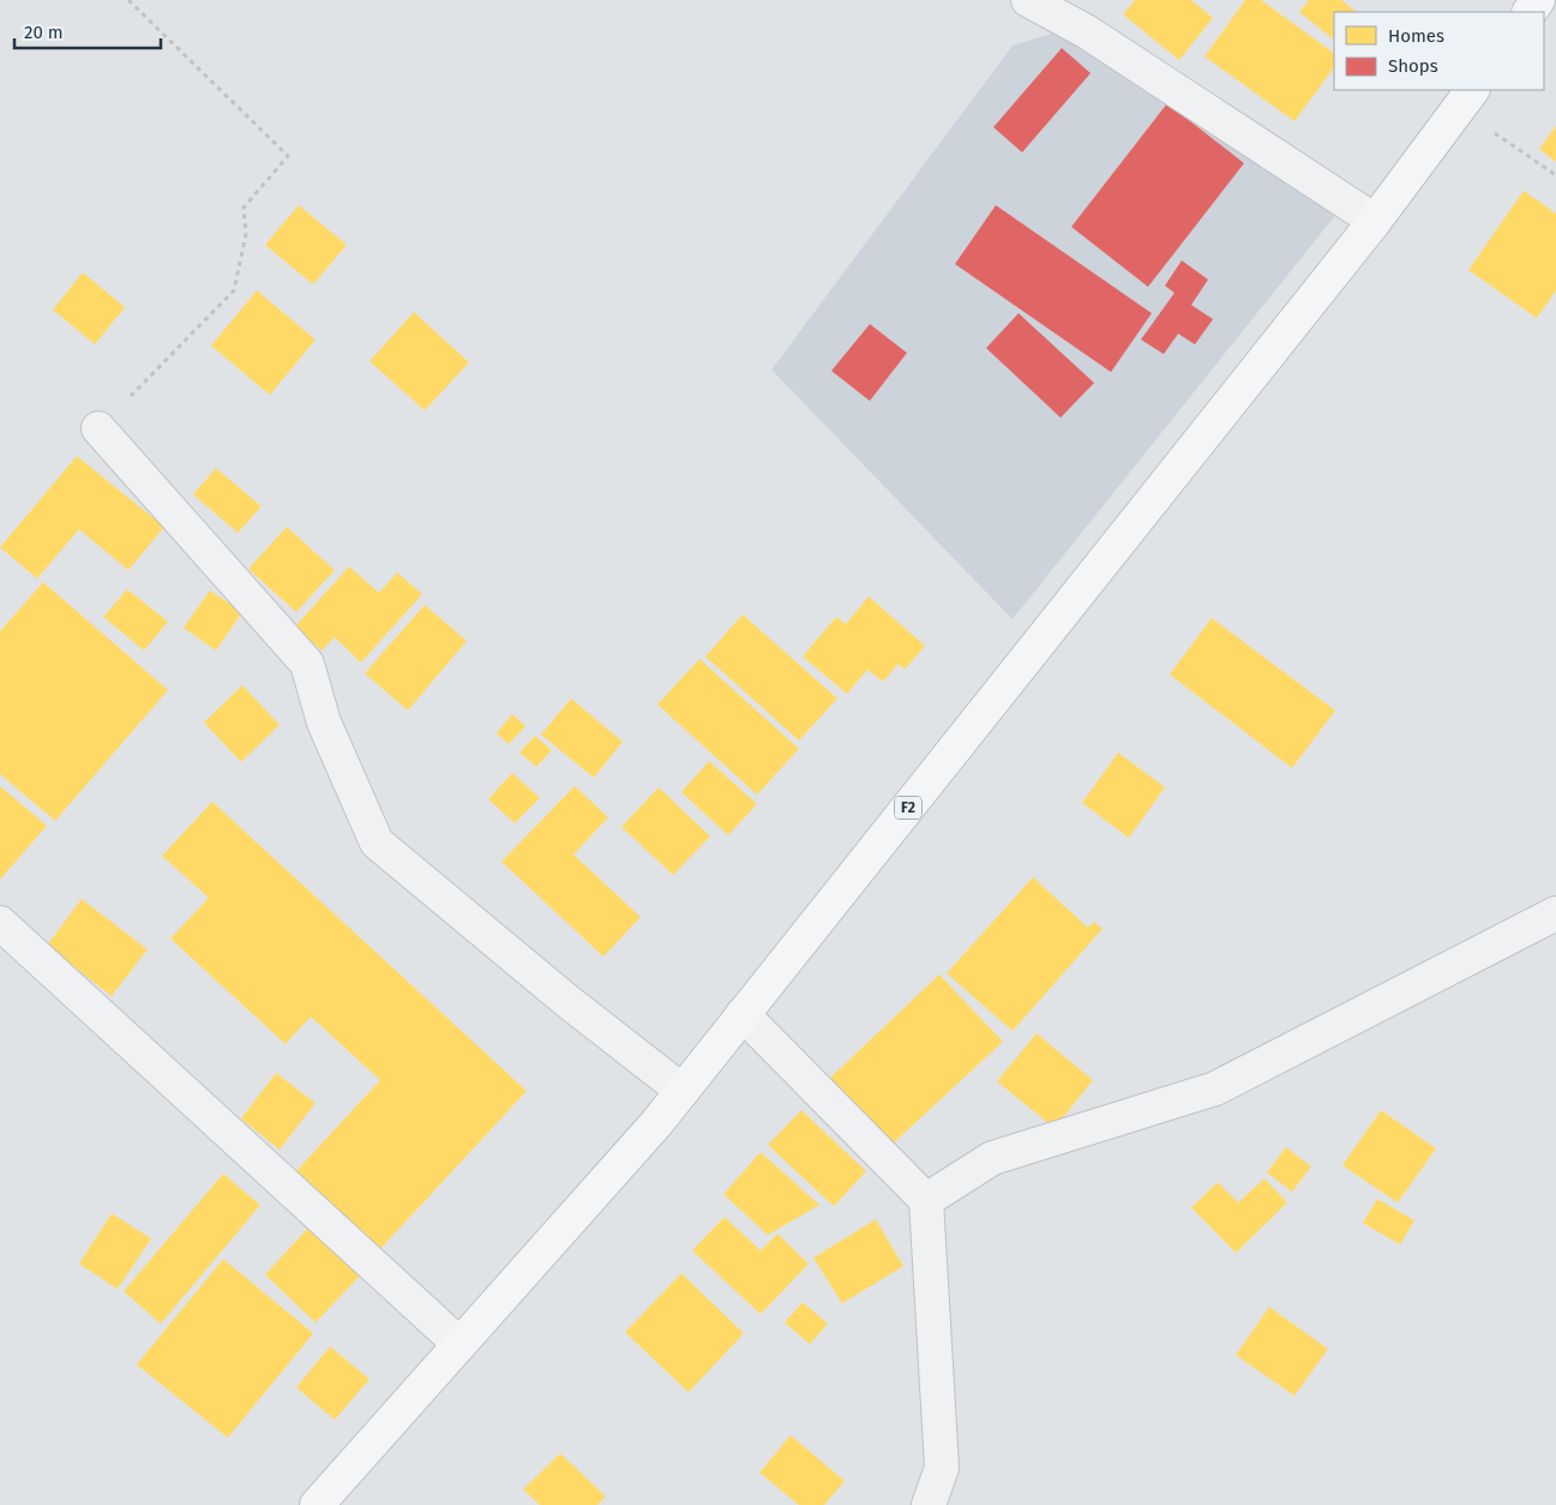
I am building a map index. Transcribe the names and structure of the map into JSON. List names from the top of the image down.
{
  "streets": {
    "main road": ["F2"]
  },
  "legend": ["Homes", "Shops"],
  "scale_bar": "20 m"
}
